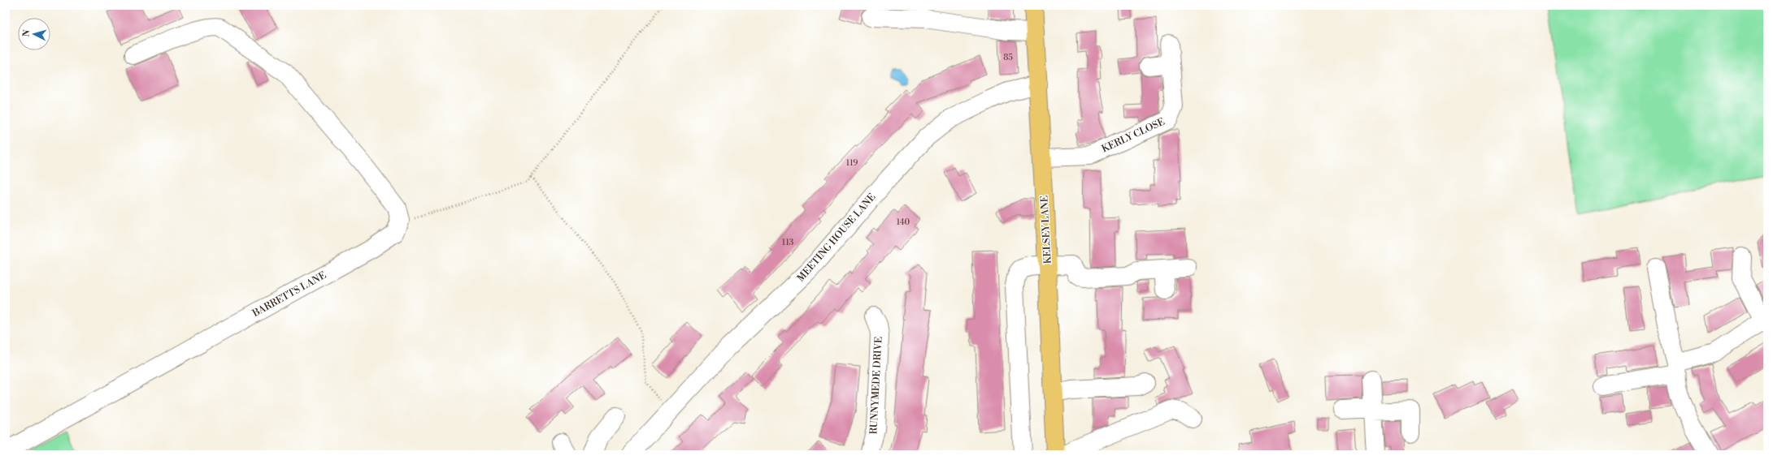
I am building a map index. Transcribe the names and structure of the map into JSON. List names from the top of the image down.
{
  "streets": {
    "main road": ["KELSEY LANE"],
    "street": [
      "KERLY CLOSE",
      "MEETING HOUSE LANE",
      "BARRETTS LANE",
      "RUNNYMEDE DRIVE"
    ]
  },
  "crossings": [
    ["KERLY CLOSE", "KELSEY LANE"],
    ["KELSEY LANE", "MEETING HOUSE LANE"]
  ],
  "house_numbers": [
    "85",
    "119",
    "140",
    "113"
  ],
  "north": "left"
}
